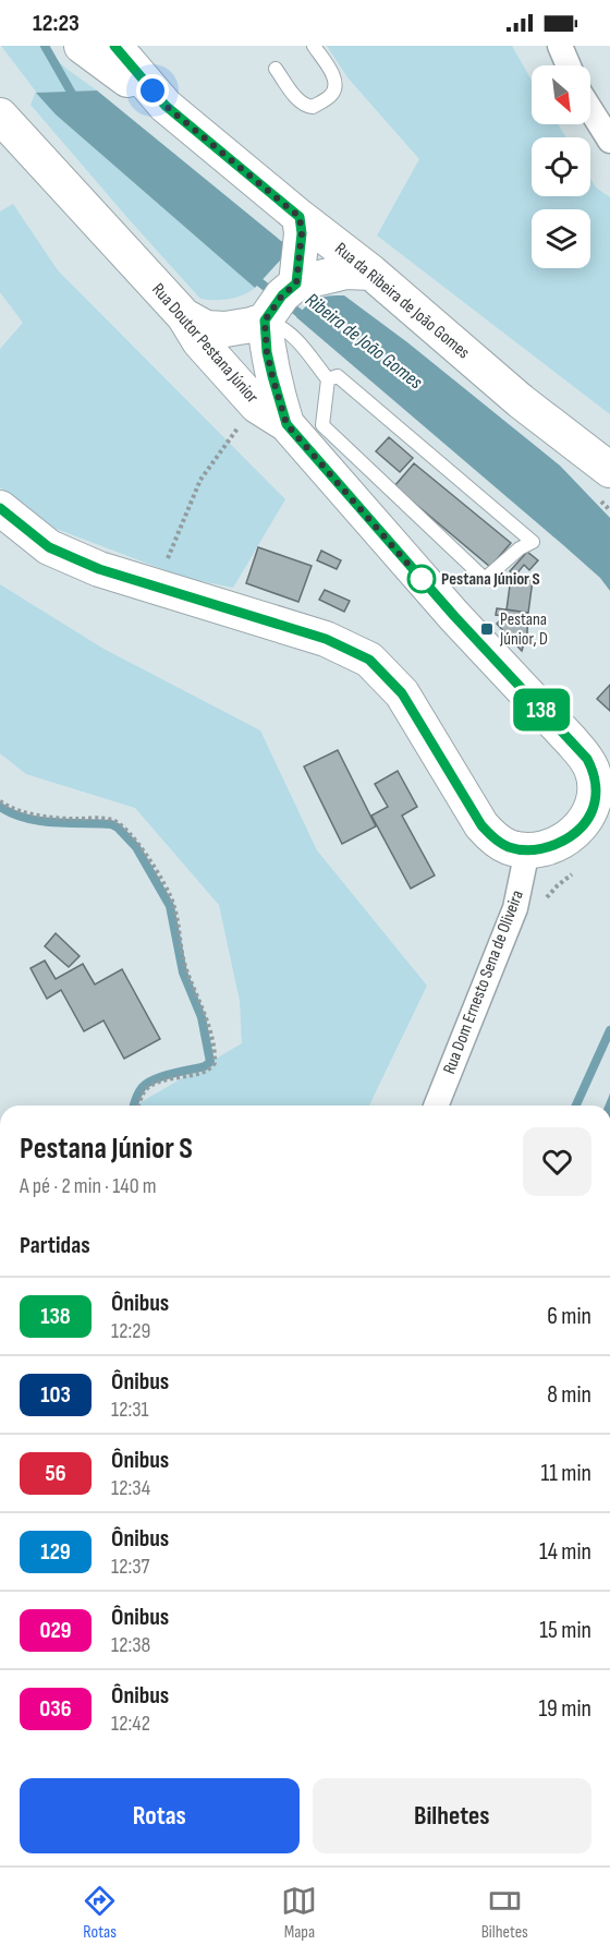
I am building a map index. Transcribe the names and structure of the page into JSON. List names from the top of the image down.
{
  "streets": {
    "main road": ["Rua da Ribeira de João Gomes", "Rua Doutor Pestana Júnior"],
    "street": ["Rua Dom Ernesto Sena de Oliveira"]
  },
  "crossings": [
    ["Rua Doutor Pestana Júnior", "Rua Dom Ernesto Sena de Oliveira"]
  ],
  "water": ["Ribeira de João Gomes"],
  "places": {
    "other": ["Pestana Júnior S"],
    "transit": ["Pestana Júnior, D"]
  },
  "lines": ["bus line 138"],
  "north": "bottom right",
  "page": {
    "status": "12:23",
    "on_map": "138",
    "heading": [
      ["Pestana Júnior S", "A pé · 2 min · 140 m"],
      "Partidas"
    ],
    "list": [
      {
        "mark": "138",
        "name": "Ônibus",
        "note": "12:29",
        "value": "6 min"
      },
      {
        "mark": "103",
        "name": "Ônibus",
        "note": "12:31",
        "value": "8 min"
      },
      {
        "mark": "56",
        "name": "Ônibus",
        "note": "12:34",
        "value": "11 min"
      },
      {
        "mark": "129",
        "name": "Ônibus",
        "note": "12:37",
        "value": "14 min"
      },
      {
        "mark": "029",
        "name": "Ônibus",
        "note": "12:38",
        "value": "15 min"
      },
      {
        "mark": "036",
        "name": "Ônibus",
        "note": "12:42",
        "value": "19 min"
      }
    ],
    "buttons": ["Rotas", "Bilhetes"],
    "tabs": ["Rotas", "Mapa", "Bilhetes"]
  }
}
